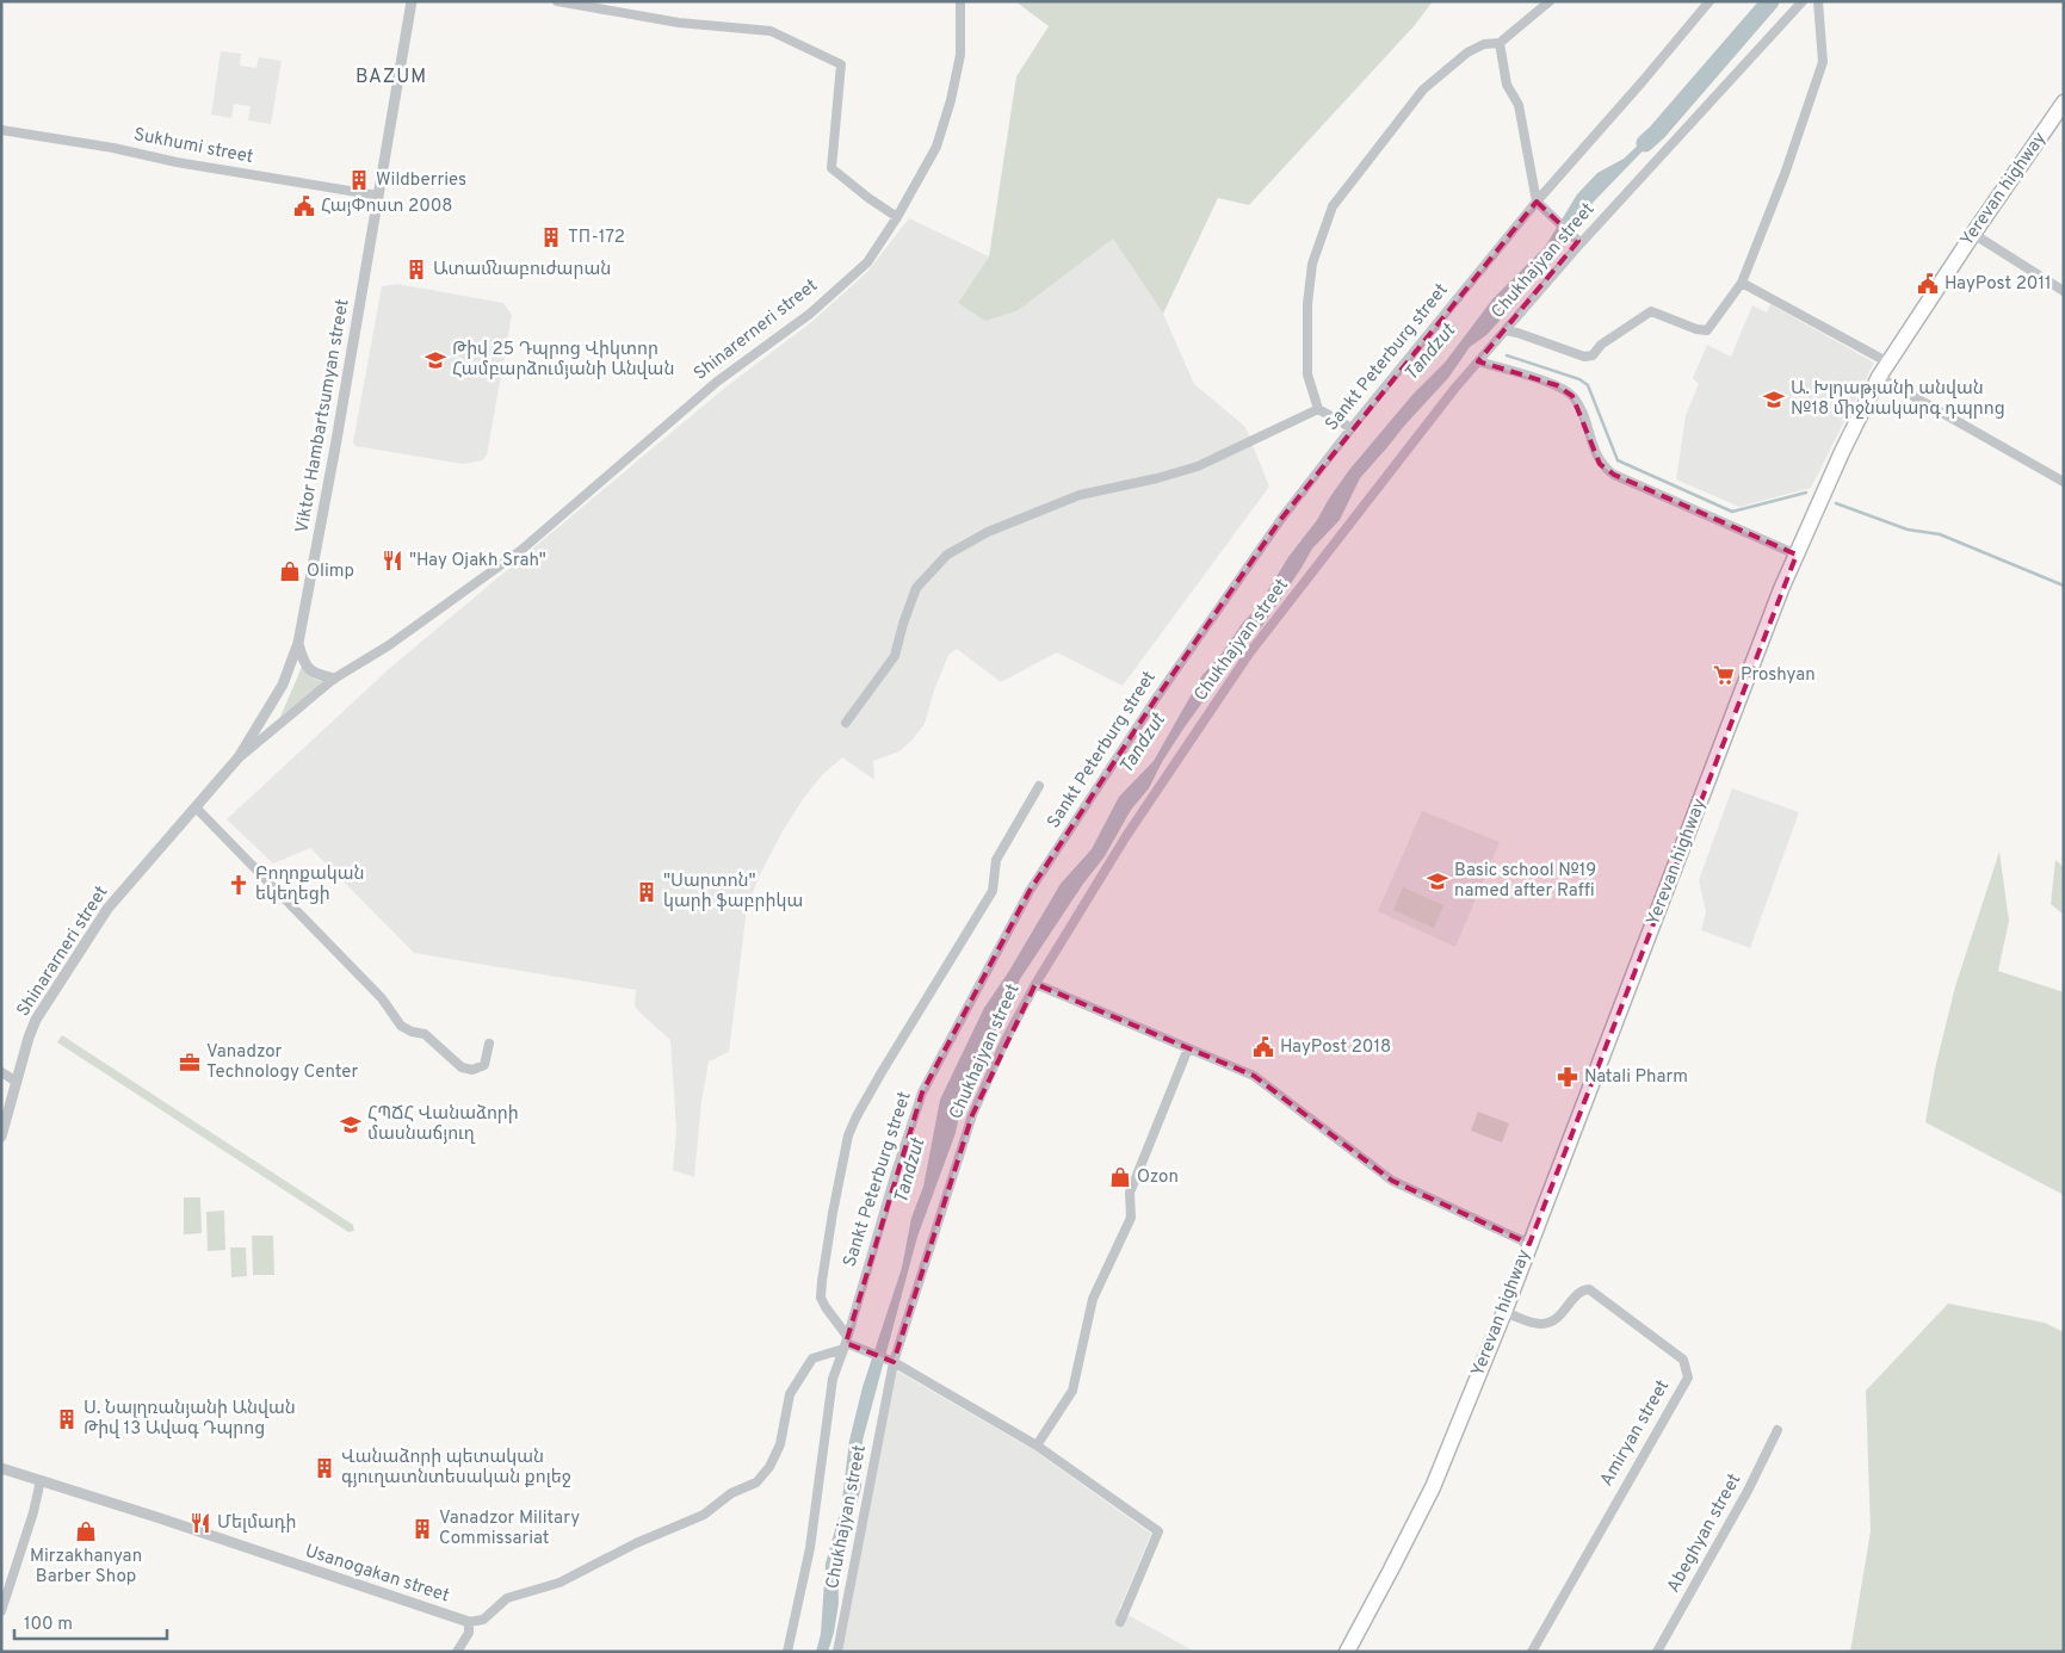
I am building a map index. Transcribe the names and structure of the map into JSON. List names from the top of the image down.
{
  "streets": {
    "highway": ["Yerevan highway"],
    "street": [
      "Sukhumi street",
      "Chukhajyan street",
      "Shinarerneri street",
      "Sankt Peterburg street",
      "Viktor Hambartsumyan street",
      "Shinararneri street",
      "Amiryan street",
      "Abeghyan street",
      "Usanogakan street"
    ]
  },
  "crossings": [
    ["Sukhumi street", "Viktor Hambartsumyan street"],
    ["Yerevan highway", "Amiryan street"],
    ["Shinarerneri street", "Viktor Hambartsumyan street"],
    ["Viktor Hambartsumyan street", "Shinararneri street"]
  ],
  "districts": ["BAZUM"],
  "water": ["Tandzut"],
  "places": {
    "building": [
      "Wildberries",
      "ТП-172",
      "Ատամնաբուժարան",
      "\"Սարտոն\" կարի ֆաբրիկա",
      "Ս. Նալղռանյանի Անվան Թիվ 13 Ավագ Դպրոց",
      "Վանաձորի պետական գյուղատնտեսական քոլեջ",
      "Vanadzor Military Commissariat"
    ],
    "public building": ["ՀայՓոստ 2008", "HayPost 2011", "HayPost 2018"],
    "school or university": [
      "Թիվ 25 Դպրոց Վիկտոր Համբարձումյանի Անվան",
      "Ա. Խլղաթյանի անվան №18 միջնակարգ դպրոց",
      "Basic school №19 named after Raffi",
      "ՀՊՃՀ Վանաձորի մասնաճյուղ"
    ],
    "restaurant": ["\"Hay Ojakh Srah\"", "Մելմադի"],
    "shop": ["Olimp", "Ozon", "Mirzakhanyan Barber Shop"],
    "supermarket": ["Proshyan"],
    "church": ["Բողոքական եկեղեցի"],
    "office": ["Vanadzor Technology Center"],
    "pharmacy": ["Natali Pharm"]
  },
  "scale_bar": "100 m"
}
